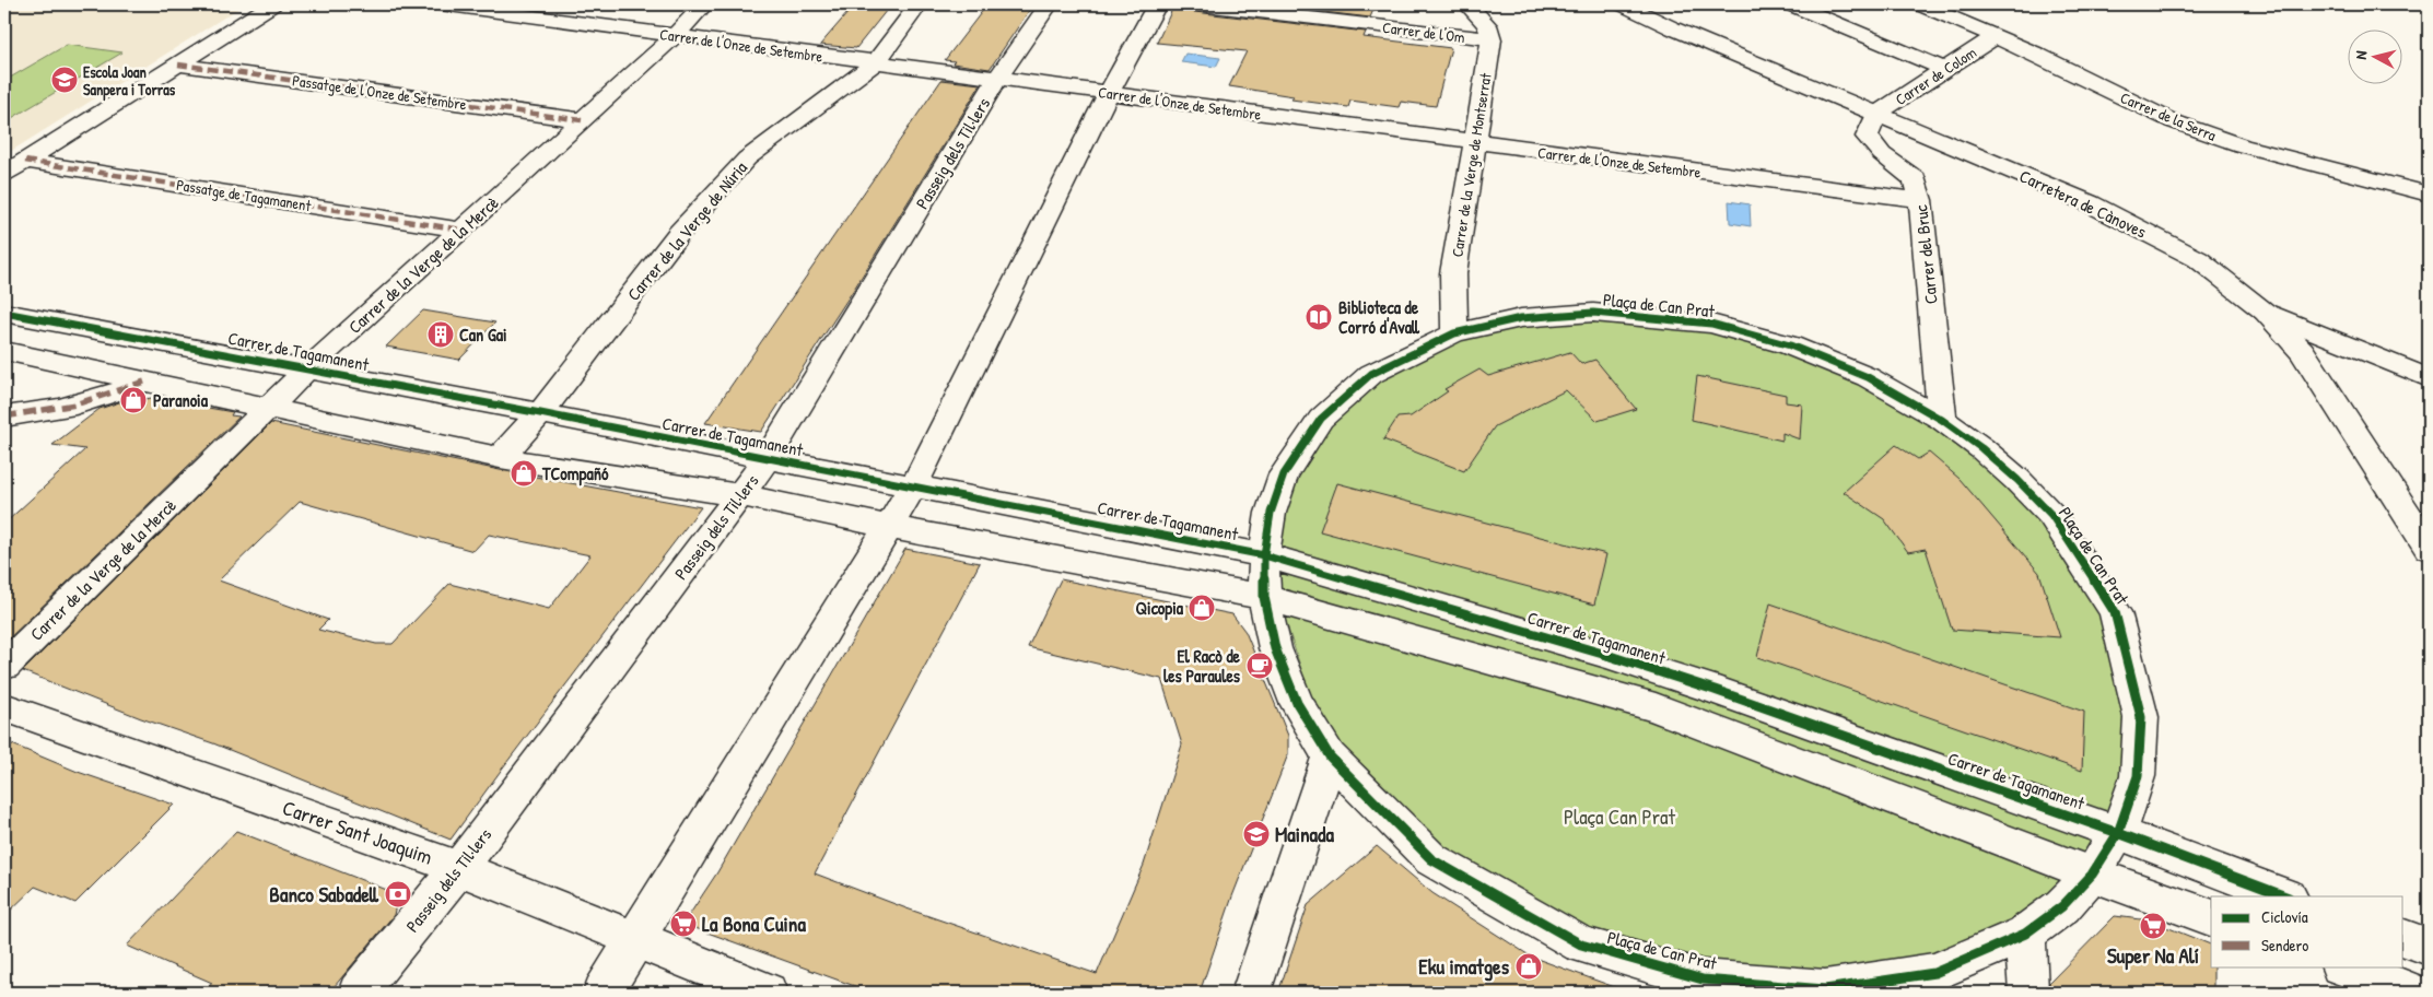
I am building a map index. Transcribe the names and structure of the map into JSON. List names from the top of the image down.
{
  "streets": {
    "street": [
      "Carrer de l'Om",
      "Carrer de l'Onze de Setembre",
      "Carrer de Colom",
      "Passatge de l'Onze de Setembre",
      "Carrer de la Serra",
      "Passeig dels Til·lers",
      "Carrer de la Verge de Montserrat",
      "Passatge de Tagamanent",
      "Carretera de Cànoves",
      "Carrer de la Verge de Núria",
      "Carrer del Bruc",
      "Carrer de la Verge de la Mercè",
      "Plaça de Can Prat",
      "Carrer de Tagamanent",
      "Carrer Sant Joaquim"
    ]
  },
  "crossings": [
    ["Carrer de l'Om", "Carrer de la Verge de Montserrat"],
    ["Carrer de l'Onze de Setembre", "Passeig dels Til·lers"],
    ["Carrer de l'Onze de Setembre", "Carrer de la Verge de Montserrat"],
    ["Carrer de l'Onze de Setembre", "Carrer de la Verge de Núria"],
    ["Carrer de l'Onze de Setembre", "Carrer del Bruc"],
    ["Carrer de l'Onze de Setembre", "Carrer de la Verge de la Mercè"],
    ["Carrer de Colom", "Carrer de la Serra"],
    ["Carrer de Colom", "Carretera de Cànoves"],
    ["Carrer de Colom", "Carrer del Bruc"],
    ["Passatge de l'Onze de Setembre", "Carrer de la Verge de la Mercè"],
    ["Passeig dels Til·lers", "Carrer de Tagamanent"],
    ["Passeig dels Til·lers", "Carrer Sant Joaquim"],
    ["Carrer de la Verge de Montserrat", "Plaça de Can Prat"],
    ["Passatge de Tagamanent", "Carrer de la Verge de la Mercè"],
    ["Carretera de Cànoves", "Carrer del Bruc"],
    ["Carrer de la Verge de Núria", "Carrer de Tagamanent"],
    ["Carrer del Bruc", "Plaça de Can Prat"],
    ["Carrer de la Verge de la Mercè", "Carrer de Tagamanent"],
    ["Plaça de Can Prat", "Carrer de Tagamanent"]
  ],
  "parks": ["Plaça Can Prat"],
  "places": {
    "school or university": ["Escola Joan Sanpera i Torras", "Mainada"],
    "library": ["Biblioteca de Corró d'Avall"],
    "building": ["Can Gai"],
    "shop": [
      "Paranoia",
      "TCompañó",
      "Qicopia",
      "Eku imatges"
    ],
    "cafe": ["El Racò de les Paraules"],
    "bank": ["Banco Sabadell"],
    "supermarket": ["La Bona Cuina", "Super Na Alí"]
  },
  "legend": ["Ciclovía", "Sendero"],
  "north": "left"
}
